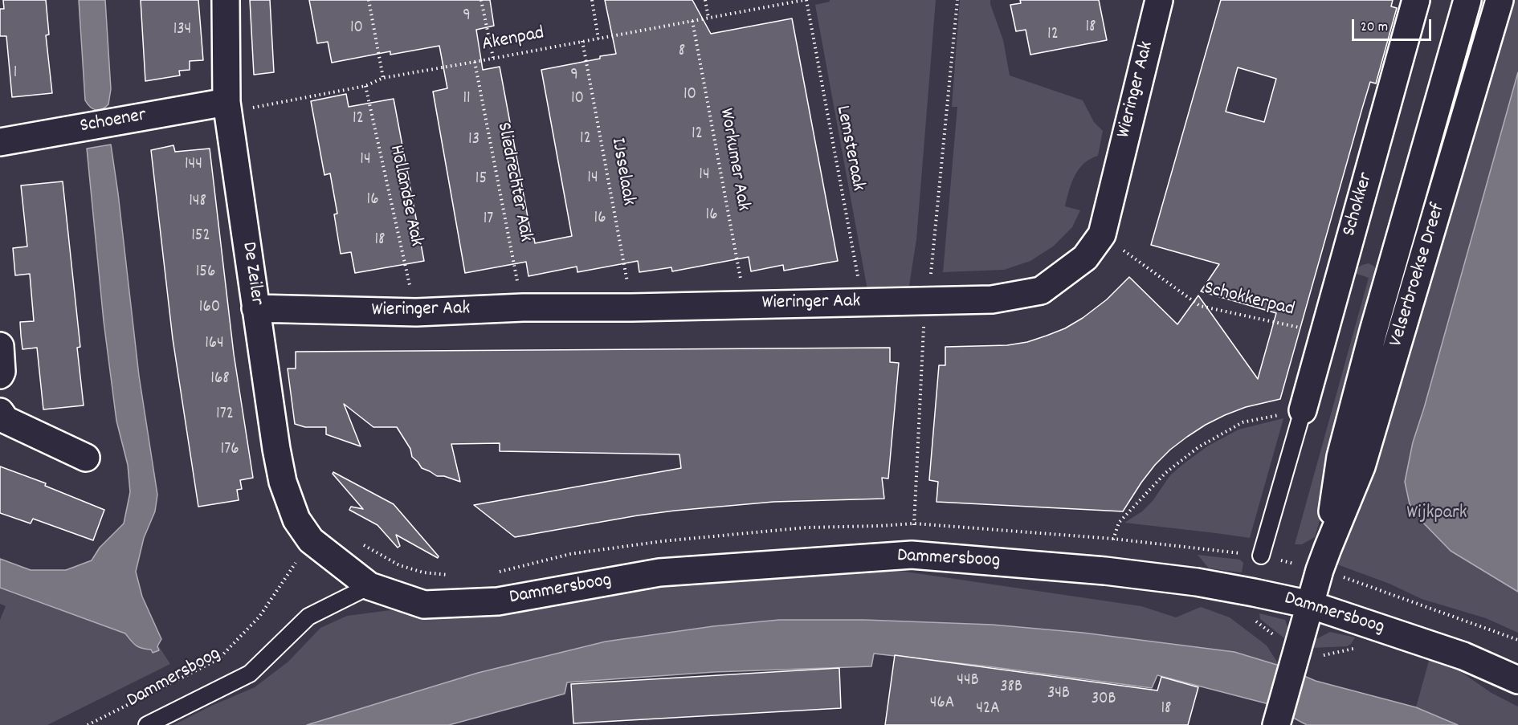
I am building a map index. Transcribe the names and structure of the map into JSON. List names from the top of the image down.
{
  "streets": {
    "street": [
      "Wieringer Aak",
      "Schoener",
      "Schokker",
      "De Zeiler",
      "Velserbroekse Dreef",
      "Dammersboog"
    ],
    "path": [
      "Akenpad",
      "Lemsteraak",
      "Workumer Aak",
      "IJsselaak",
      "Sliedrechter Aak",
      "Hollandse Aak",
      "Schokkerpad"
    ]
  },
  "crossings": [
    ["Akenpad", "Schoener"],
    ["Akenpad", "Lemsteraak"],
    ["Akenpad", "Workumer Aak"],
    ["Akenpad", "IJsselaak"],
    ["Akenpad", "Sliedrechter Aak"],
    ["Akenpad", "Hollandse Aak"],
    ["Akenpad", "De Zeiler"],
    ["Wieringer Aak", "Lemsteraak"],
    ["Wieringer Aak", "Workumer Aak"],
    ["Wieringer Aak", "IJsselaak"],
    ["Wieringer Aak", "Sliedrechter Aak"],
    ["Wieringer Aak", "Hollandse Aak"],
    ["Wieringer Aak", "De Zeiler"],
    ["Wieringer Aak", "Schokkerpad"],
    ["Schoener", "De Zeiler"],
    ["Schokker", "Schokkerpad"],
    ["De Zeiler", "Dammersboog"],
    ["Velserbroekse Dreef", "Dammersboog"]
  ],
  "parks": ["Wijkpark"],
  "house_numbers": [
    "9",
    "18",
    "10",
    "134",
    "12",
    "8",
    "1",
    "9",
    "10",
    "11",
    "10",
    "12",
    "12",
    "12",
    "13",
    "14",
    "144",
    "14",
    "14",
    "15",
    "16",
    "148",
    "16",
    "16",
    "17",
    "152",
    "18",
    "156",
    "160",
    "164",
    "168",
    "172",
    "176",
    "44B",
    "38B",
    "34B",
    "30B",
    "46A",
    "42A",
    "18"
  ],
  "scale_bar": "20 m"
}
